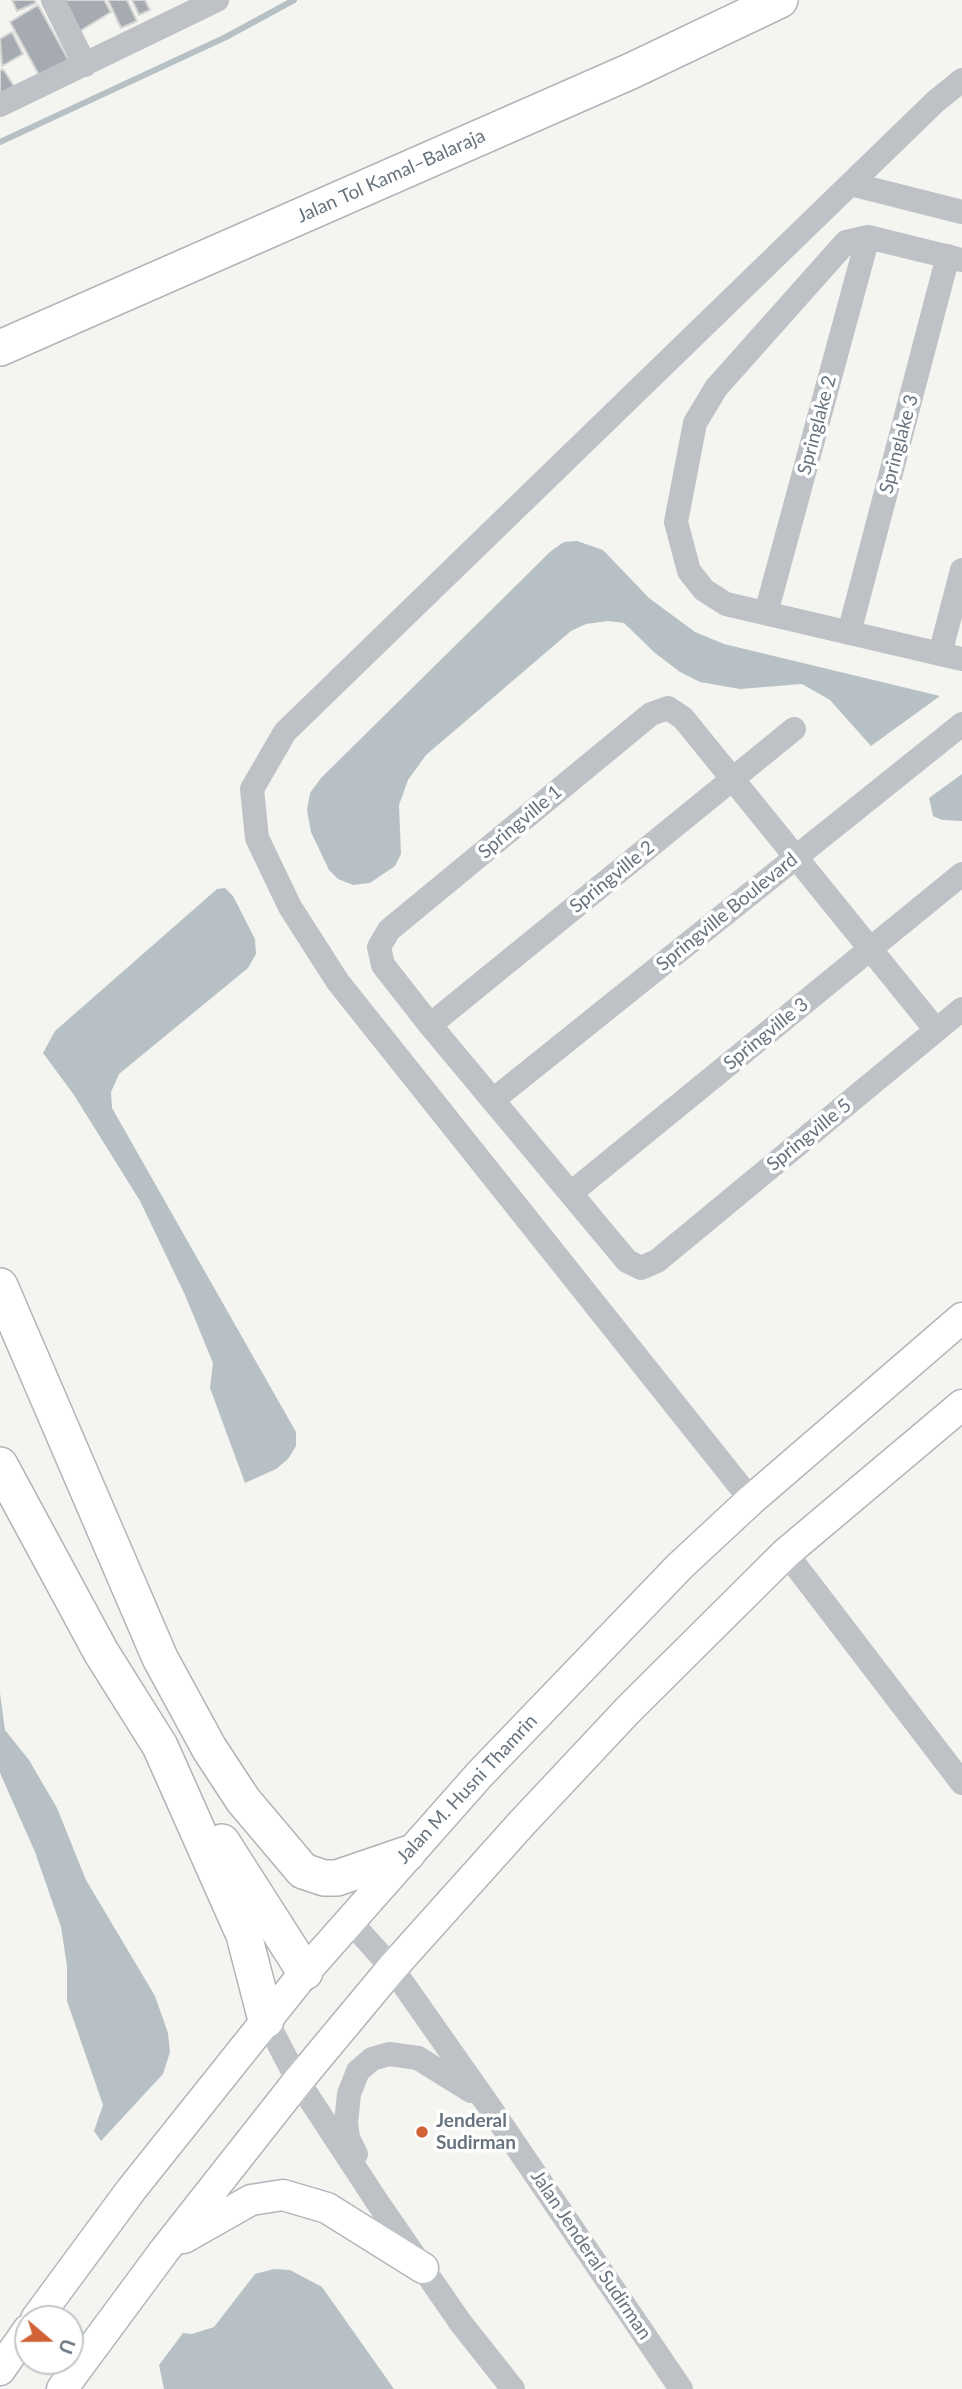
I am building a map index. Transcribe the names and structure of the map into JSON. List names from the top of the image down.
{
  "streets": {
    "highway": ["Jalan Tol Kamal–Balaraja"],
    "main road": ["Jalan M. Husni Thamrin"],
    "street": [
      "Springlake 2",
      "Springlake 3",
      "Springville 1",
      "Springville 2",
      "Springville Boulevard",
      "Springville 3",
      "Springville 5",
      "Jalan Jenderal Sudirman"
    ]
  },
  "crossings": [
    ["Springville 1", "Springville 2"],
    ["Springville 3", "Springville 5"],
    ["Jalan M. Husni Thamrin", "Jalan Jenderal Sudirman"]
  ],
  "places": ["Jenderal Sudirman"],
  "north": "right"
}
